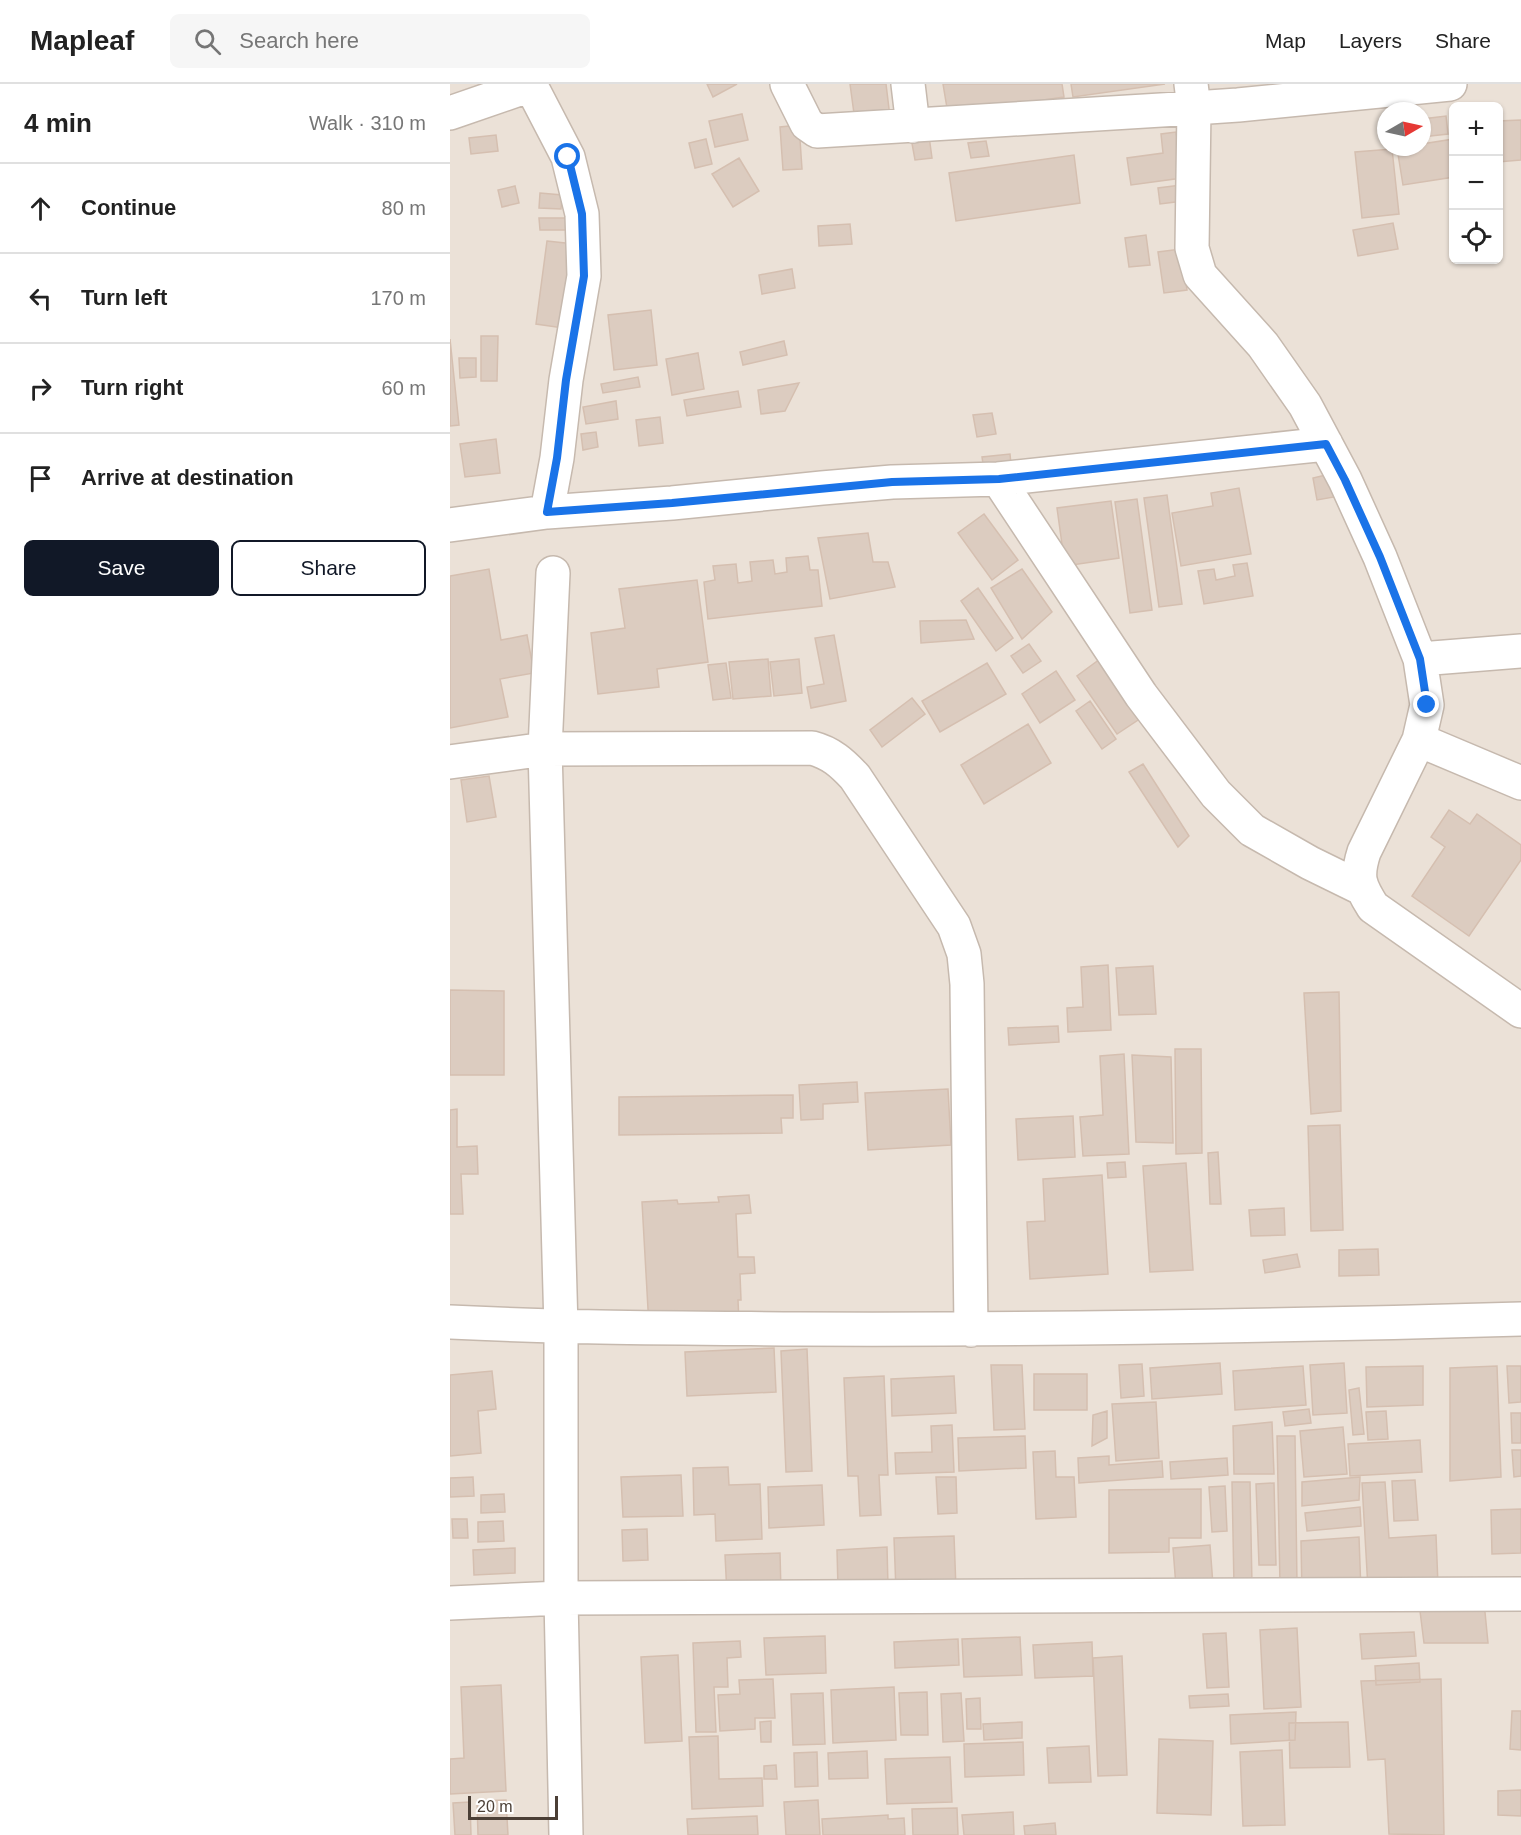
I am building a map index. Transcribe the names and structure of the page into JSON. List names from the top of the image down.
{
  "scale_bar": "20 m",
  "north": "right",
  "page": {
    "header": "Mapleaf",
    "search": "Search here",
    "nav": ["Map", "Layers", "Share"],
    "heading": ["4 min", "Walk · 310 m"],
    "map_buttons": ["+", "−"],
    "list": [
      ["Continue", "80 m"],
      ["Turn left", "170 m"],
      ["Turn right", "60 m"],
      "Arrive at destination"
    ],
    "buttons": ["Save", "Share"],
    "scale": "20 m"
  }
}
